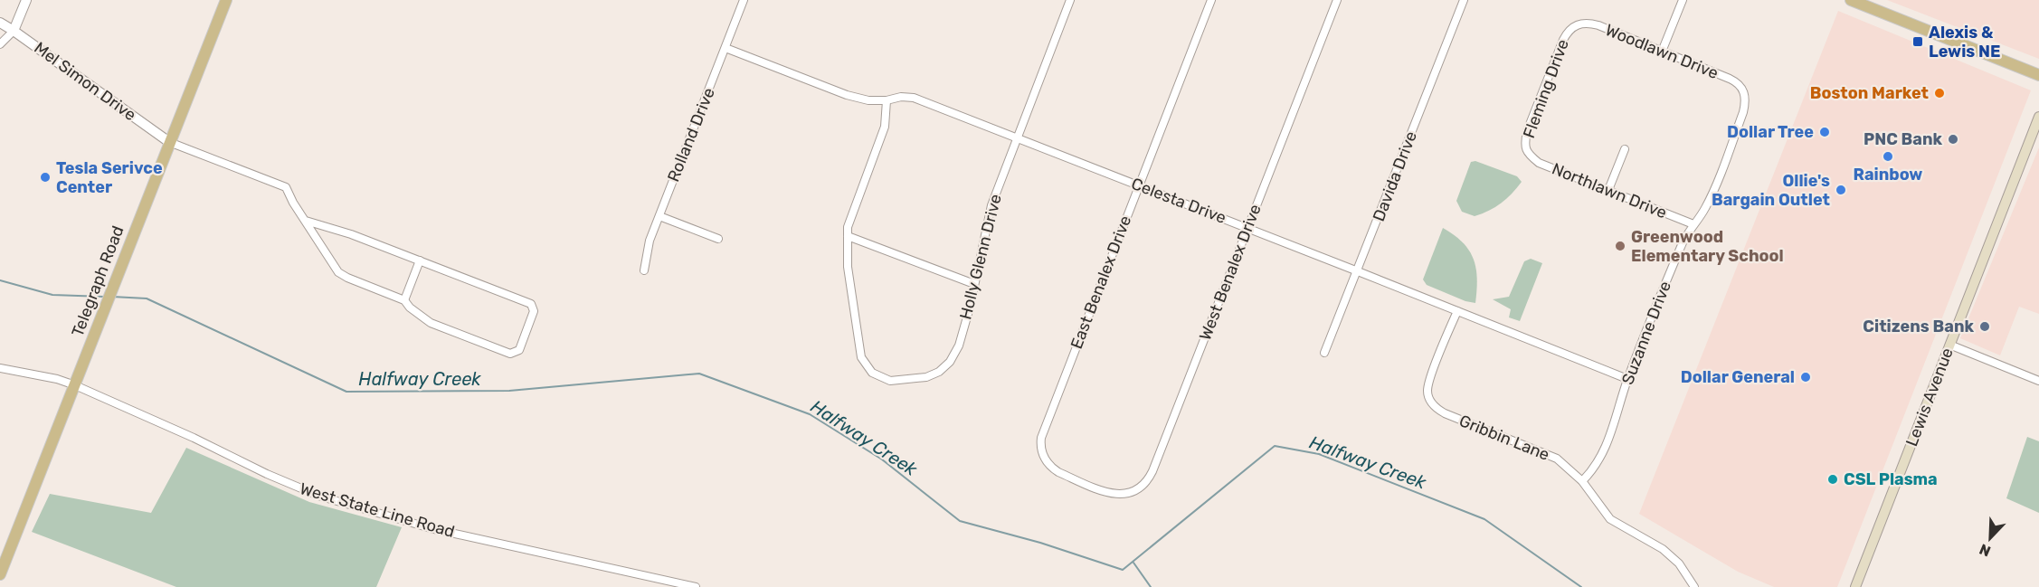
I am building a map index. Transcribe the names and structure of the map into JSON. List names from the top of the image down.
{
  "streets": {
    "main road": ["Telegraph Road", "Lewis Avenue"],
    "street": [
      "Woodlawn Drive",
      "Mel Simon Drive",
      "Fleming Drive",
      "Rolland Drive",
      "Davida Drive",
      "Northlawn Drive",
      "Celesta Drive",
      "Holly Glenn Drive",
      "West Benalex Drive",
      "East Benalex Drive",
      "Suzanne Drive",
      "Gribbin Lane",
      "West State Line Road"
    ]
  },
  "crossings": [
    ["Woodlawn Drive", "Fleming Drive"],
    ["Woodlawn Drive", "Suzanne Drive"],
    ["Mel Simon Drive", "Telegraph Road"],
    ["Fleming Drive", "Northlawn Drive"],
    ["Rolland Drive", "Celesta Drive"],
    ["Davida Drive", "Celesta Drive"],
    ["Northlawn Drive", "Suzanne Drive"],
    ["Celesta Drive", "Holly Glenn Drive"],
    ["Celesta Drive", "West Benalex Drive"],
    ["Celesta Drive", "East Benalex Drive"],
    ["Celesta Drive", "Suzanne Drive"],
    ["Celesta Drive", "Gribbin Lane"],
    ["West Benalex Drive", "East Benalex Drive"],
    ["Telegraph Road", "West State Line Road"],
    ["Suzanne Drive", "Gribbin Lane"]
  ],
  "water": ["Halfway Creek"],
  "places": {
    "transit": ["Alexis & Lewis NE"],
    "other": [
      "Boston Market",
      "Dollar Tree",
      "PNC Bank",
      "Rainbow",
      "Tesla Serivce Center",
      "Ollie's Bargain Outlet",
      "Greenwood Elementary School",
      "Citizens Bank",
      "Dollar General",
      "CSL Plasma"
    ]
  },
  "north": "bottom left"
}
